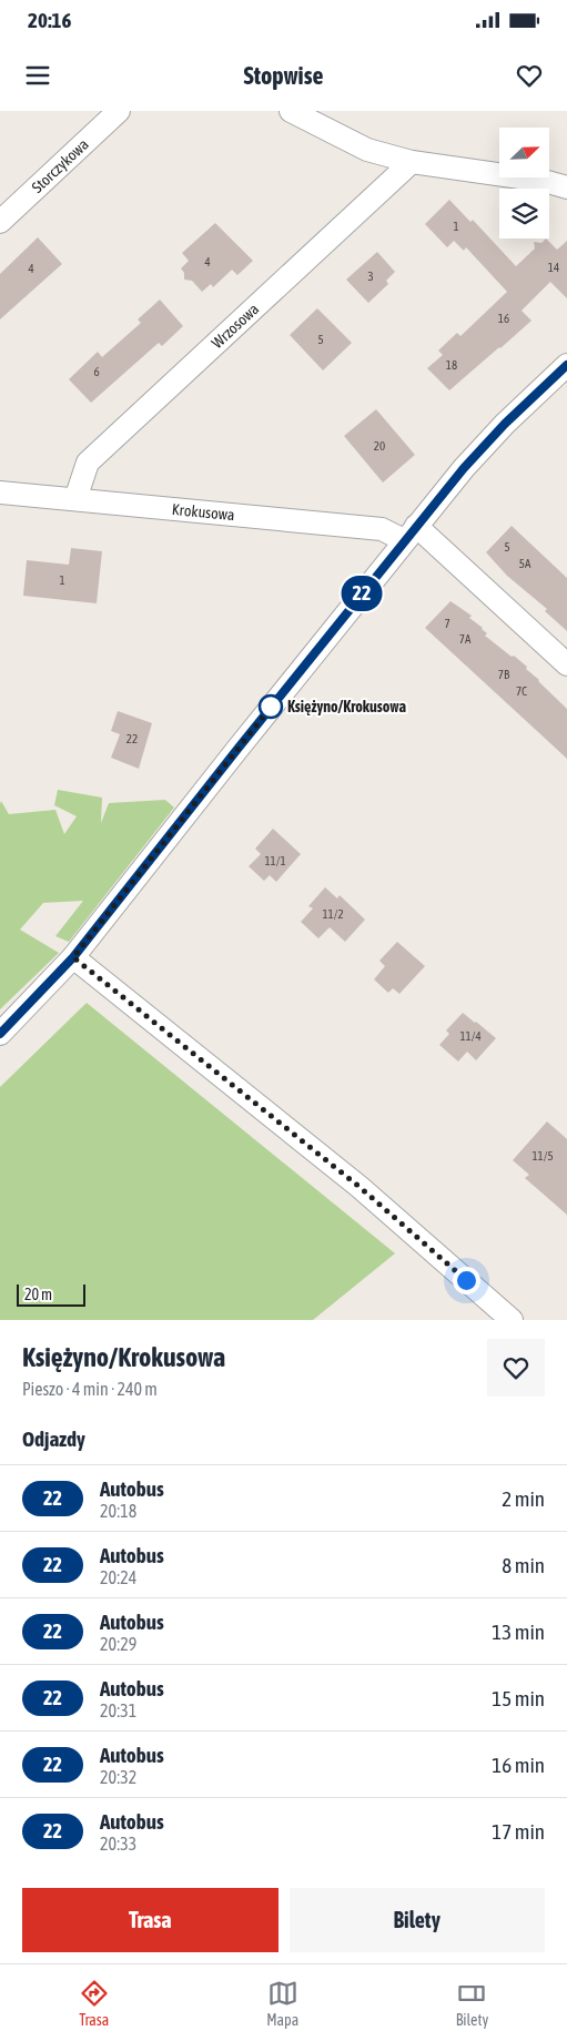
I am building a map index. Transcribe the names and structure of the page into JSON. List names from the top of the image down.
{
  "streets": {
    "street": ["Storczykowa", "Wrzosowa", "Krokusowa"]
  },
  "crossings": [
    ["Wrzosowa", "Krokusowa"]
  ],
  "places": ["Księżyno/Krokusowa"],
  "lines": ["bus line 22"],
  "house_numbers": [
    "1",
    "4",
    "14",
    "4",
    "3",
    "16",
    "5",
    "18",
    "6",
    "20",
    "5",
    "5A",
    "1",
    "7",
    "7A",
    "7B",
    "7C",
    "22",
    "11/1",
    "11/2",
    "11/4",
    "11/5"
  ],
  "scale_bar": "20 m",
  "north": "top right",
  "page": {
    "status": "20:16",
    "header": "Stopwise",
    "on_map": "22",
    "scale": "20 m",
    "heading": [
      ["Księżyno/Krokusowa", "Pieszo · 4 min · 240 m"],
      "Odjazdy"
    ],
    "list": [
      {
        "mark": "22",
        "name": "Autobus",
        "note": "20:18",
        "value": "2 min"
      },
      {
        "mark": "22",
        "name": "Autobus",
        "note": "20:24",
        "value": "8 min"
      },
      {
        "mark": "22",
        "name": "Autobus",
        "note": "20:29",
        "value": "13 min"
      },
      {
        "mark": "22",
        "name": "Autobus",
        "note": "20:31",
        "value": "15 min"
      },
      {
        "mark": "22",
        "name": "Autobus",
        "note": "20:32",
        "value": "16 min"
      },
      {
        "mark": "22",
        "name": "Autobus",
        "note": "20:33",
        "value": "17 min"
      }
    ],
    "buttons": ["Trasa", "Bilety"],
    "tabs": ["Trasa", "Mapa", "Bilety"]
  }
}
